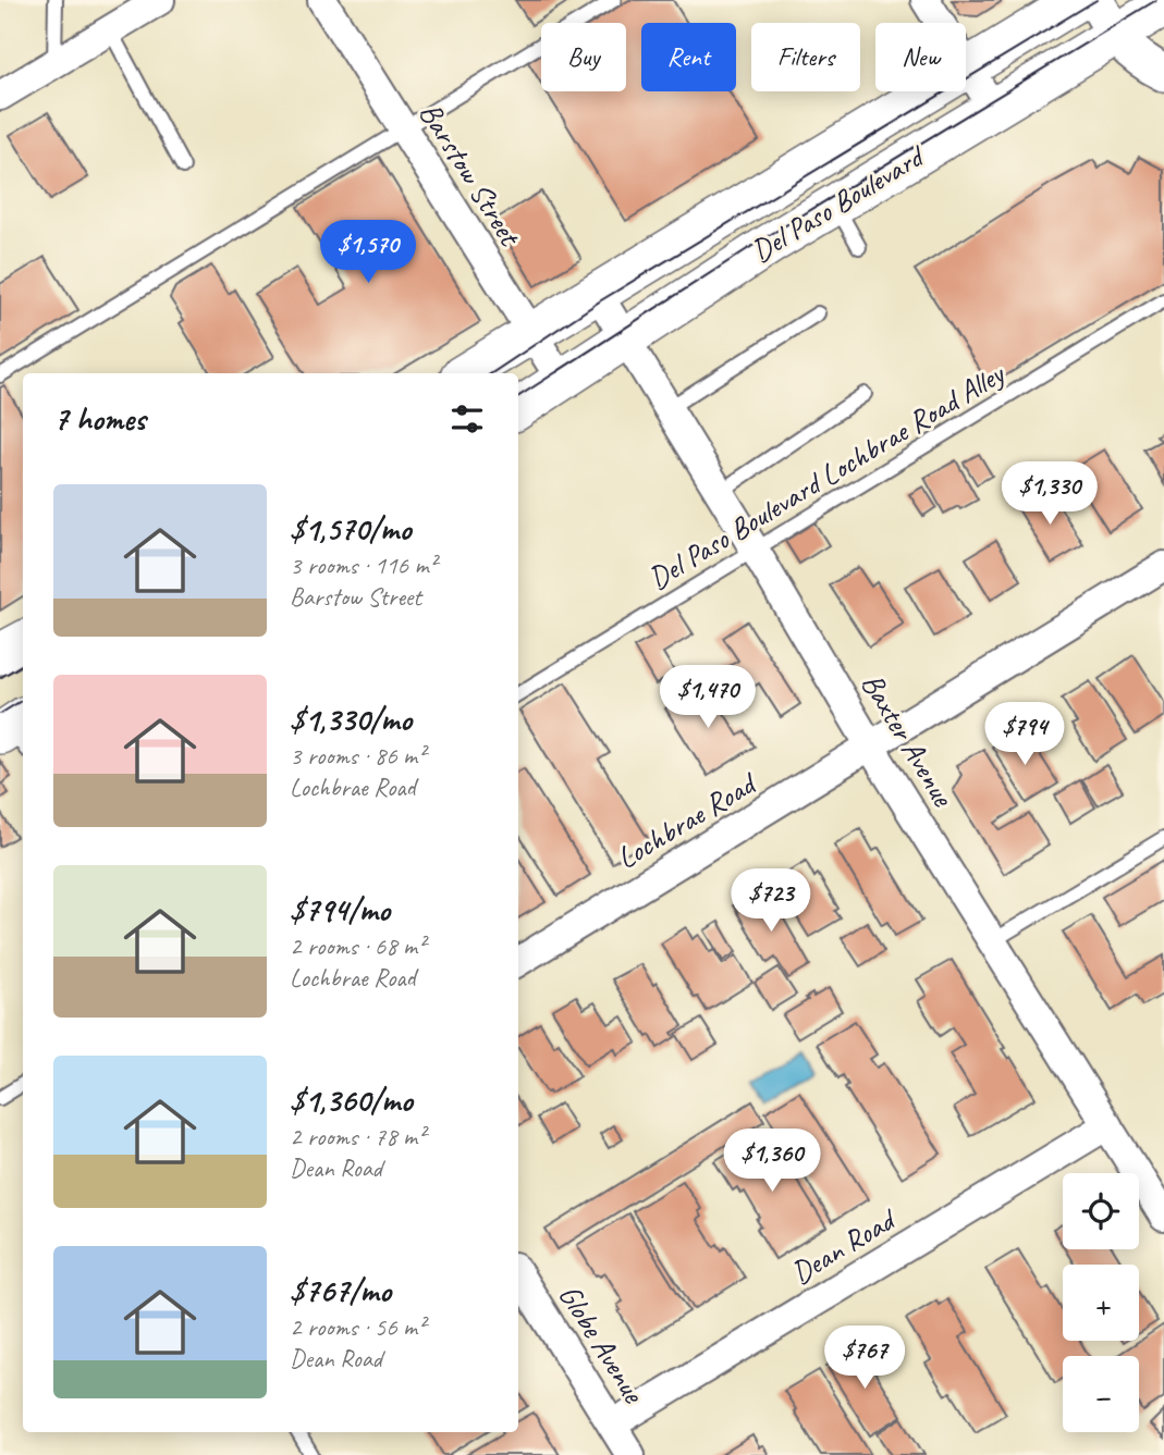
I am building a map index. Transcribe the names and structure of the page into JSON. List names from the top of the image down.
{
  "streets": {
    "main road": ["Del Paso Boulevard"],
    "street": [
      "Barstow Street",
      "Baxter Avenue",
      "Lochbrae Road",
      "Dean Road",
      "Globe Avenue"
    ],
    "lane": ["Del Paso Boulevard Lochbrae Road Alley"]
  },
  "crossings": [
    ["Barstow Street", "Del Paso Boulevard"],
    ["Del Paso Boulevard", "Baxter Avenue"],
    ["Del Paso Boulevard Lochbrae Road Alley", "Baxter Avenue"],
    ["Baxter Avenue", "Lochbrae Road"],
    ["Baxter Avenue", "Dean Road"],
    ["Dean Road", "Globe Avenue"]
  ],
  "page": {
    "chip": [
      "Buy",
      "Rent",
      "Filters",
      "New"
    ],
    "price": [
      "$1,570",
      "$1,330",
      "$1,470",
      "$794",
      "$723",
      "$1,360",
      "$767"
    ],
    "heading": "7 homes",
    "list": [
      {
        "name": "$1,570/mo",
        "note": "3 rooms · 116 m² · Barstow Street"
      },
      {
        "name": "$1,330/mo",
        "note": "3 rooms · 86 m² · Lochbrae Road"
      },
      {
        "name": "$794/mo",
        "note": "2 rooms · 68 m² · Lochbrae Road"
      },
      {
        "name": "$1,360/mo",
        "note": "2 rooms · 78 m² · Dean Road"
      },
      {
        "name": "$767/mo",
        "note": "2 rooms · 56 m² · Dean Road"
      }
    ],
    "map_buttons": ["+", "−"]
  }
}
